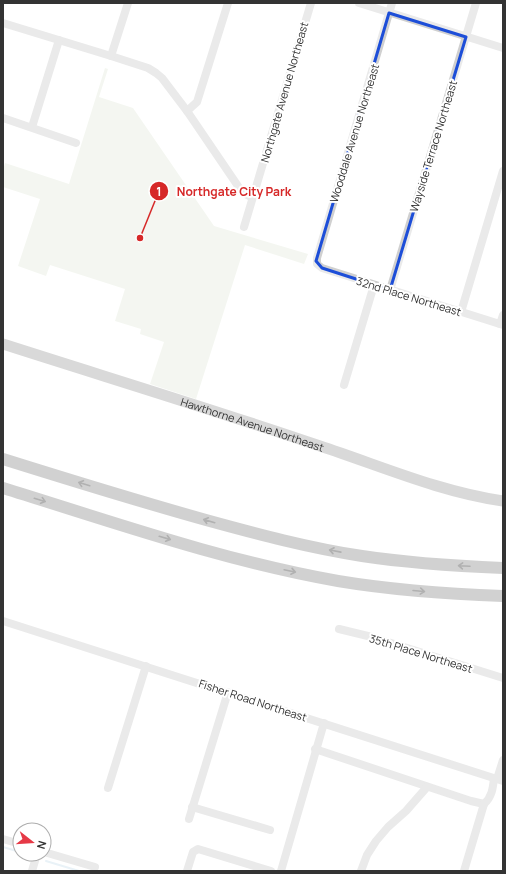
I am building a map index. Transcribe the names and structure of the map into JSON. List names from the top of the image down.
{
  "streets": {
    "main road": ["Hawthorne Avenue Northeast"],
    "street": [
      "Northgate Avenue Northeast",
      "Wooddale Avenue Northeast",
      "Wayside Terrace Northeast",
      "32nd Place Northeast",
      "35th Place Northeast",
      "Fisher Road Northeast"
    ]
  },
  "crossings": [
    ["Wooddale Avenue Northeast", "32nd Place Northeast"],
    ["Wayside Terrace Northeast", "32nd Place Northeast"]
  ],
  "places": ["Northgate City Park"],
  "north": "right"
}
